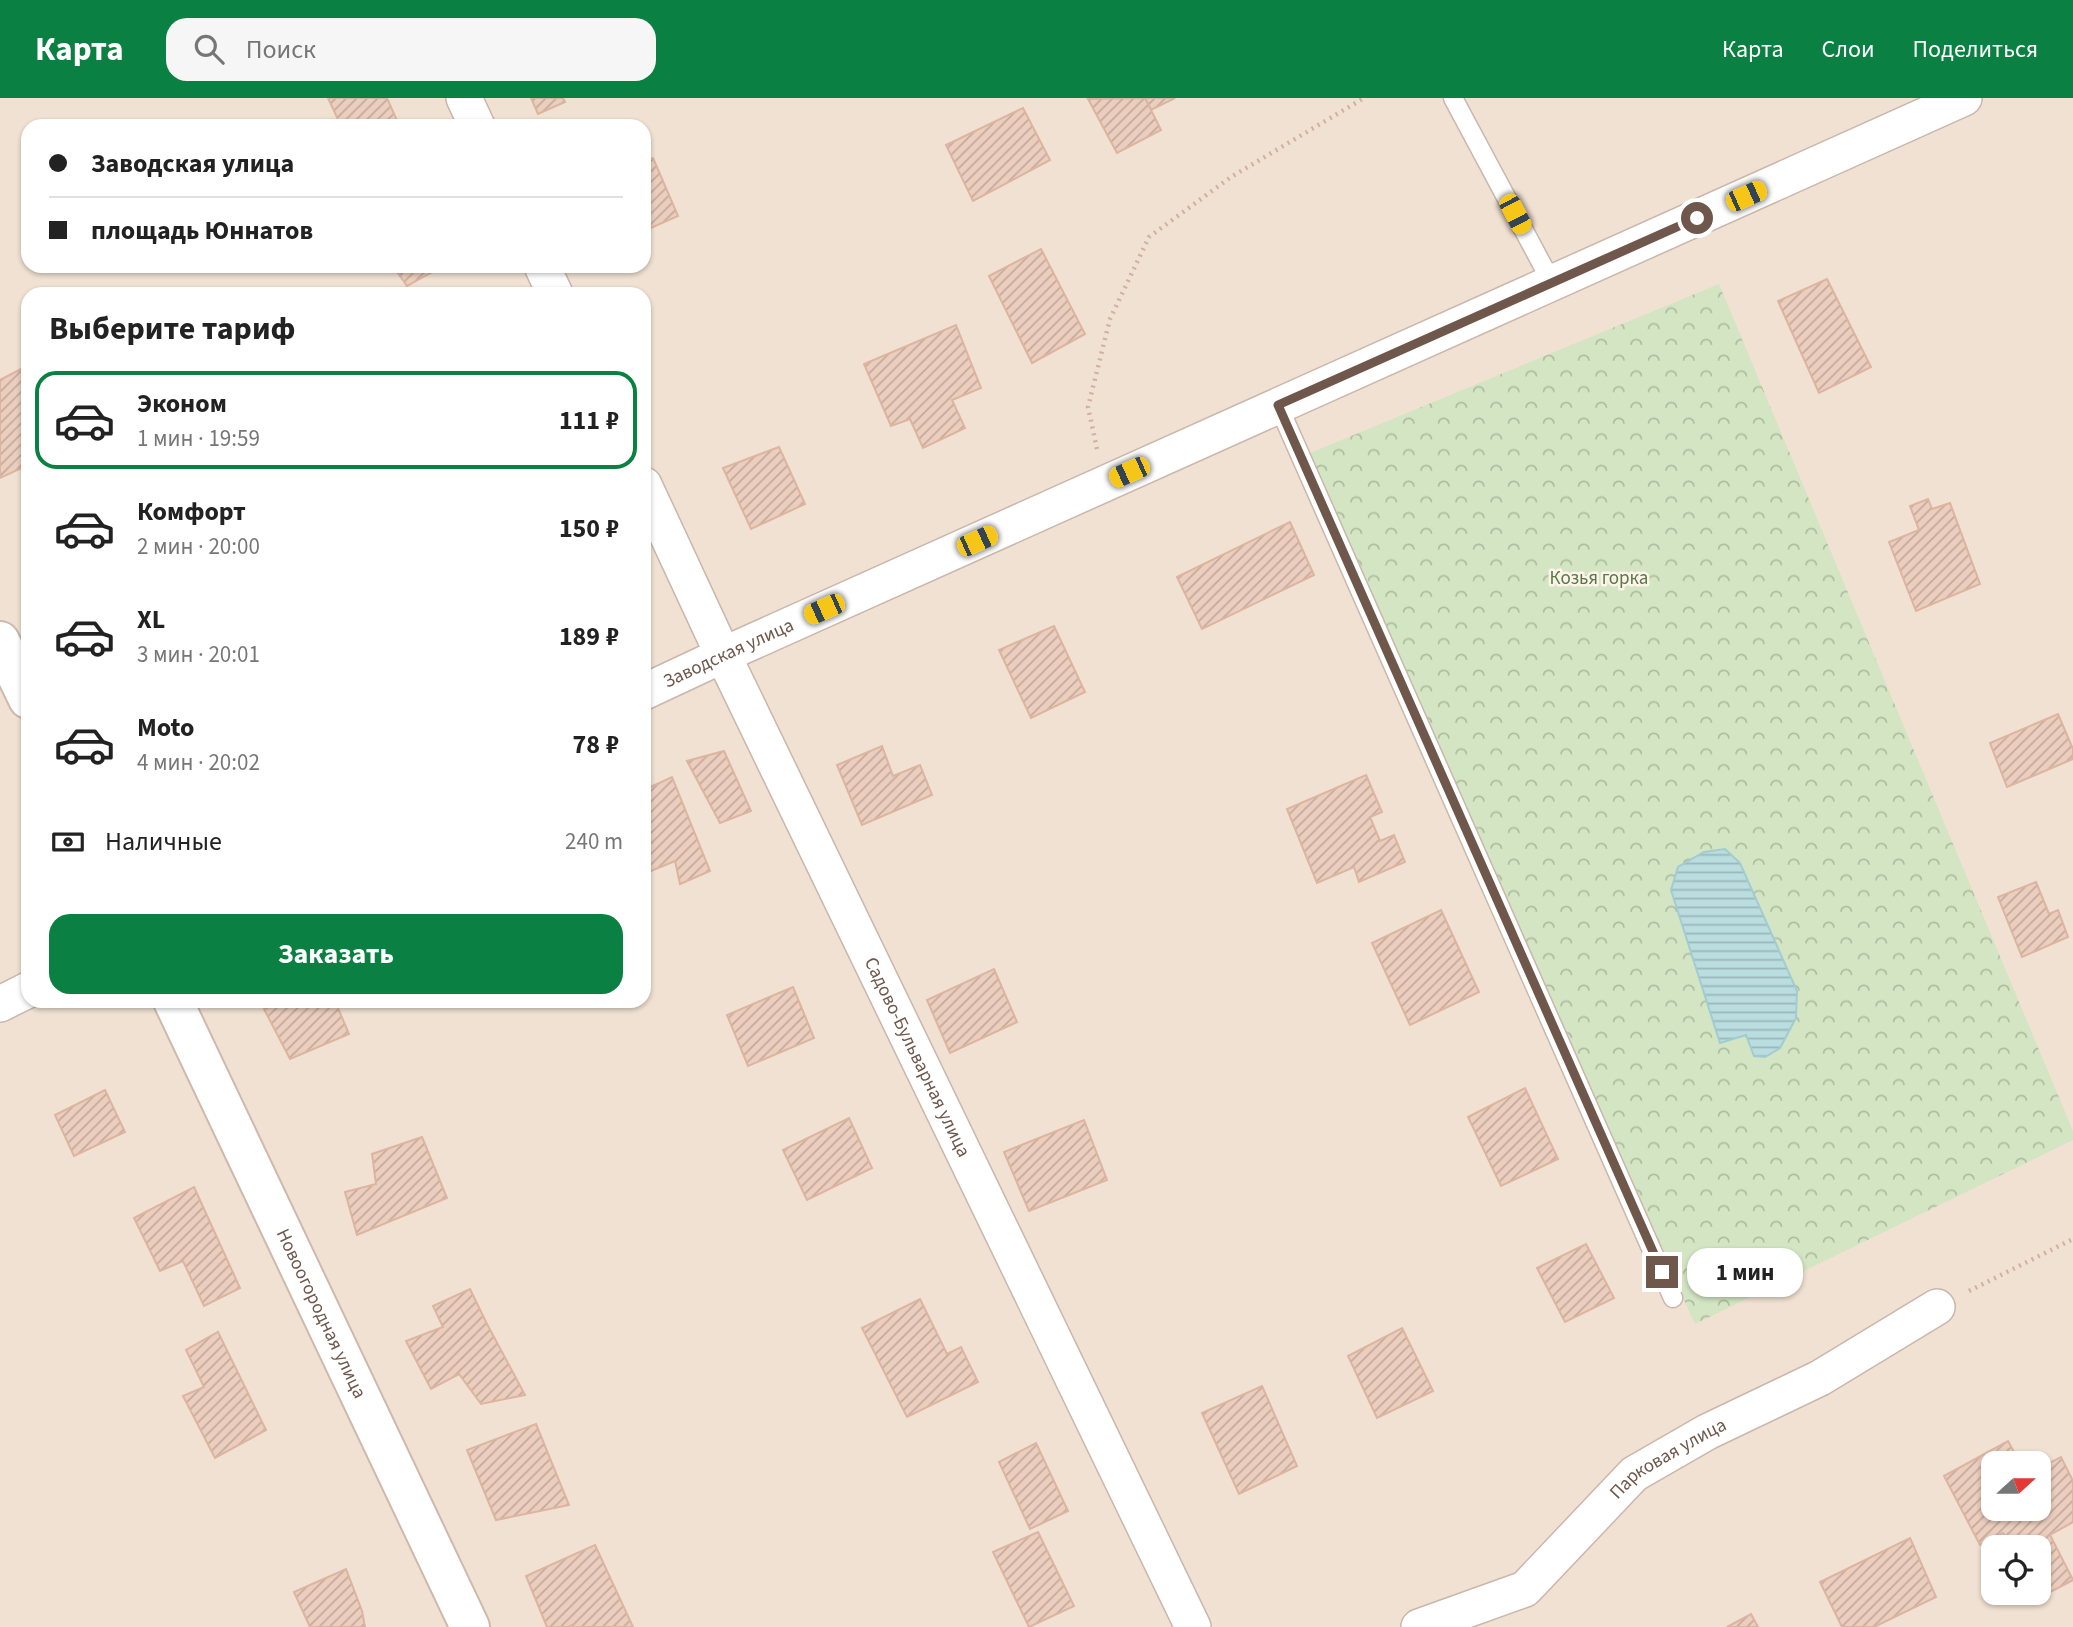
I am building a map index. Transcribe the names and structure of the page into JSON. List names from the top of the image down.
{
  "streets": {
    "street": [
      "Заводская улица",
      "Садово-Бульварная улица",
      "Новоогородная улица",
      "Парковая улица"
    ]
  },
  "crossings": [
    ["Заводская улица", "Садово-Бульварная улица"]
  ],
  "parks": ["Козья горка"],
  "north": "right",
  "page": {
    "header": "Карта",
    "search": "Поиск",
    "nav": ["Карта", "Слои", "Поделиться"],
    "banner": ["Заводская улица", "площадь Юннатов"],
    "heading": "Выберите тариф",
    "list": [
      {
        "name": "Эконом",
        "note": "1 мин · 19:59",
        "value": "111 ₽"
      },
      {
        "name": "Комфорт",
        "note": "2 мин · 20:00",
        "value": "150 ₽"
      },
      {
        "name": "XL",
        "note": "3 мин · 20:01",
        "value": "189 ₽"
      },
      {
        "name": "Moto",
        "note": "4 мин · 20:02",
        "value": "78 ₽"
      }
    ],
    "pay": ["Наличные", "240 m"],
    "buttons": "Заказать",
    "bubble": "1 мин"
  }
}
